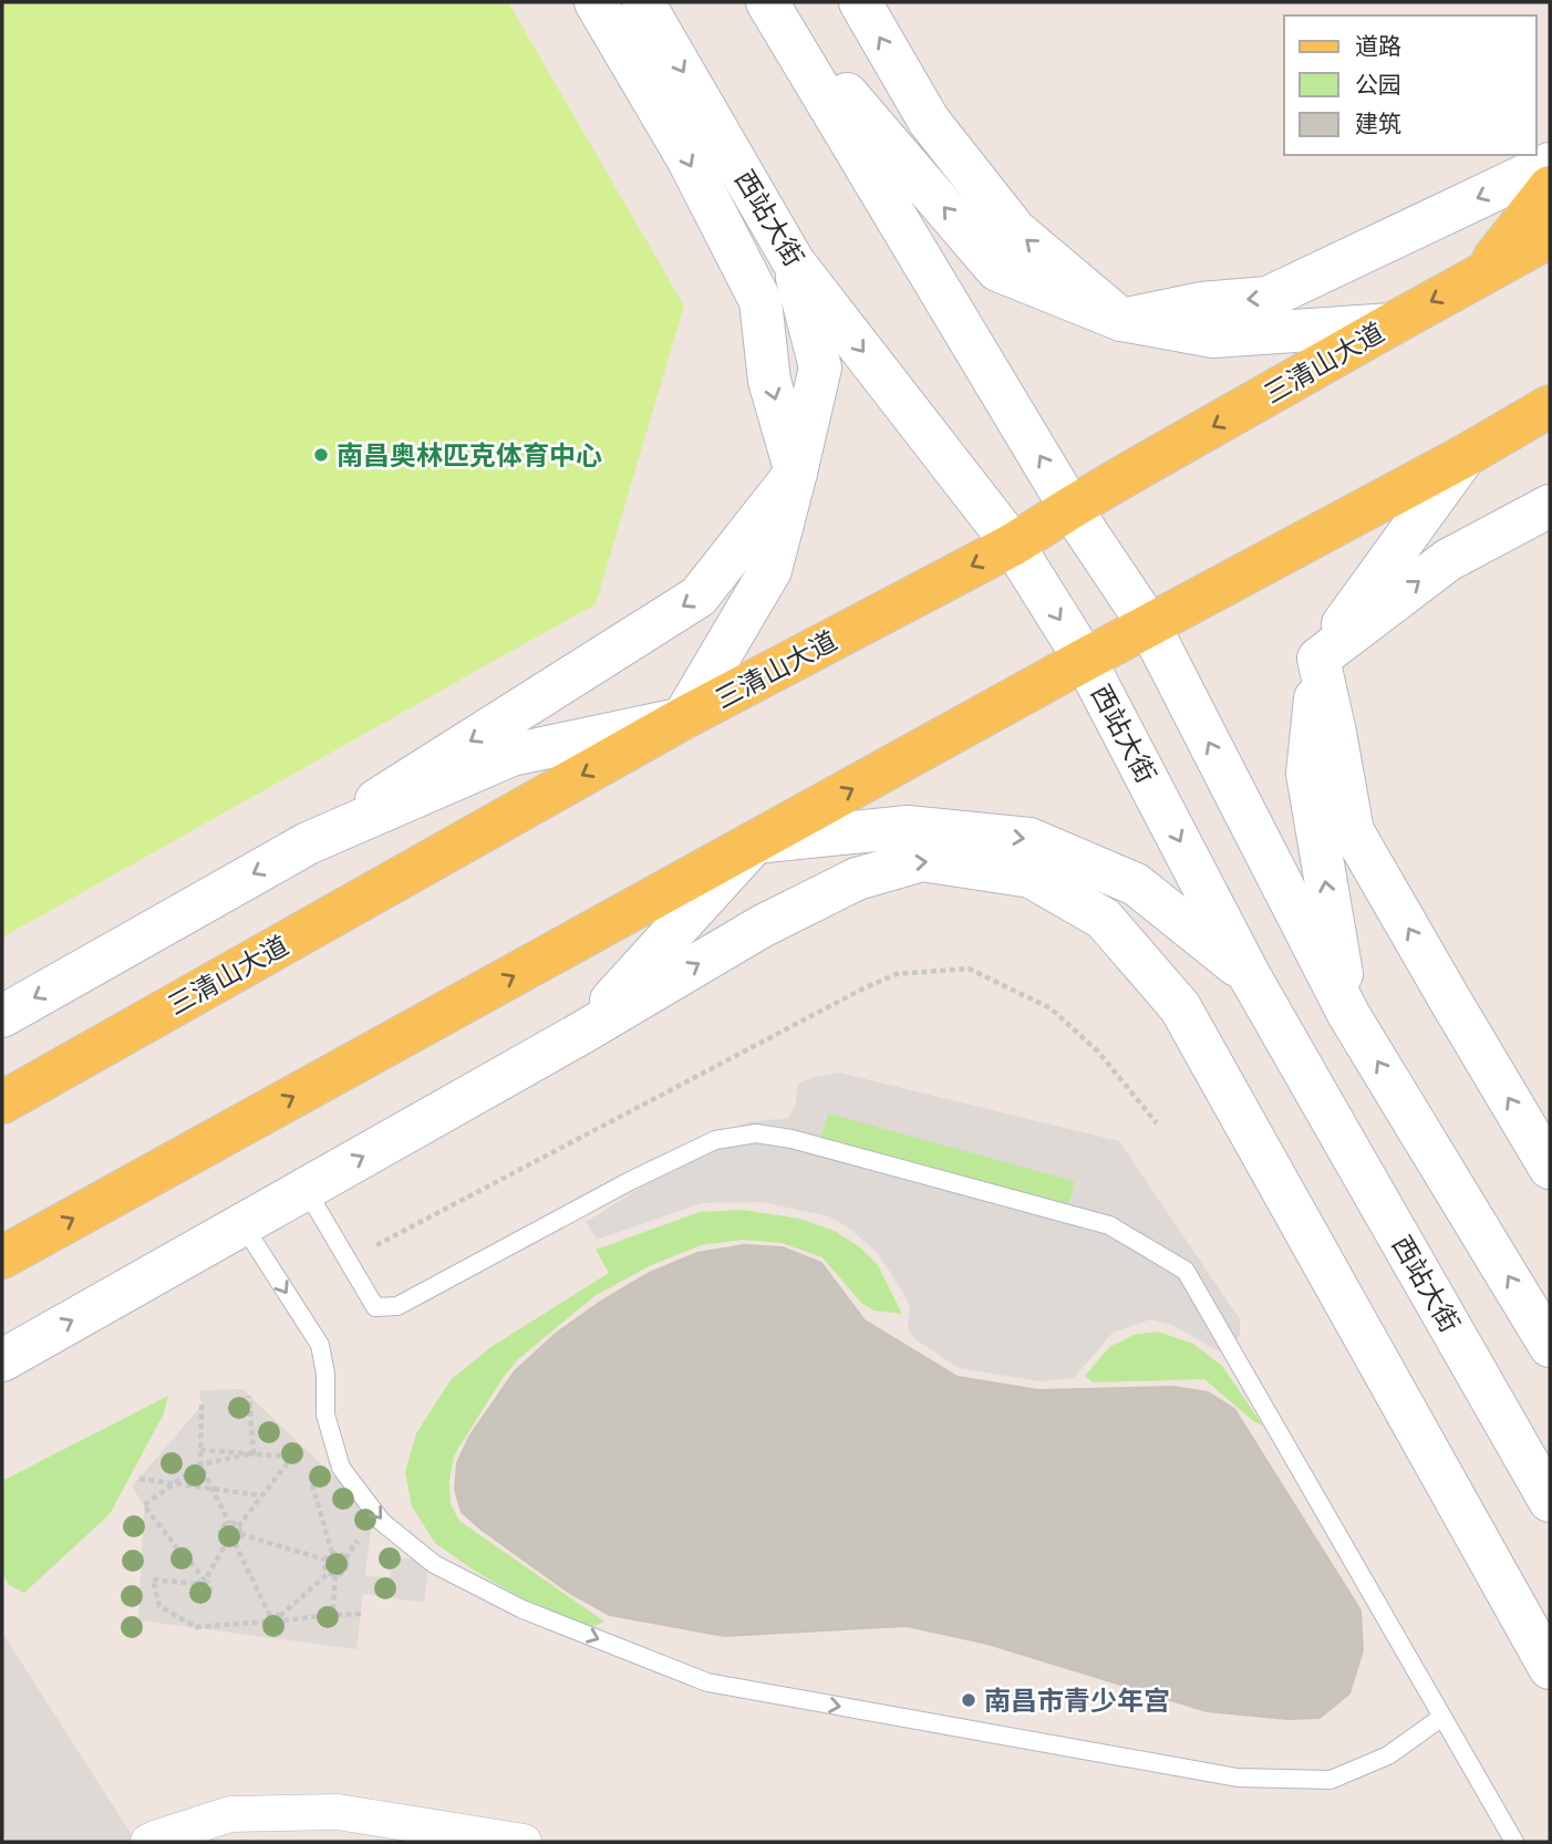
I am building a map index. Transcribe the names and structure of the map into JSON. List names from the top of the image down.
{
  "streets": {
    "main road": ["西站大街", "三清山大道"]
  },
  "crossings": [
    ["西站大街", "三清山大道"]
  ],
  "places": ["南昌奥林匹克体育中心", "南昌市青少年宫"],
  "legend": ["道路", "公园", "建筑"]
}
